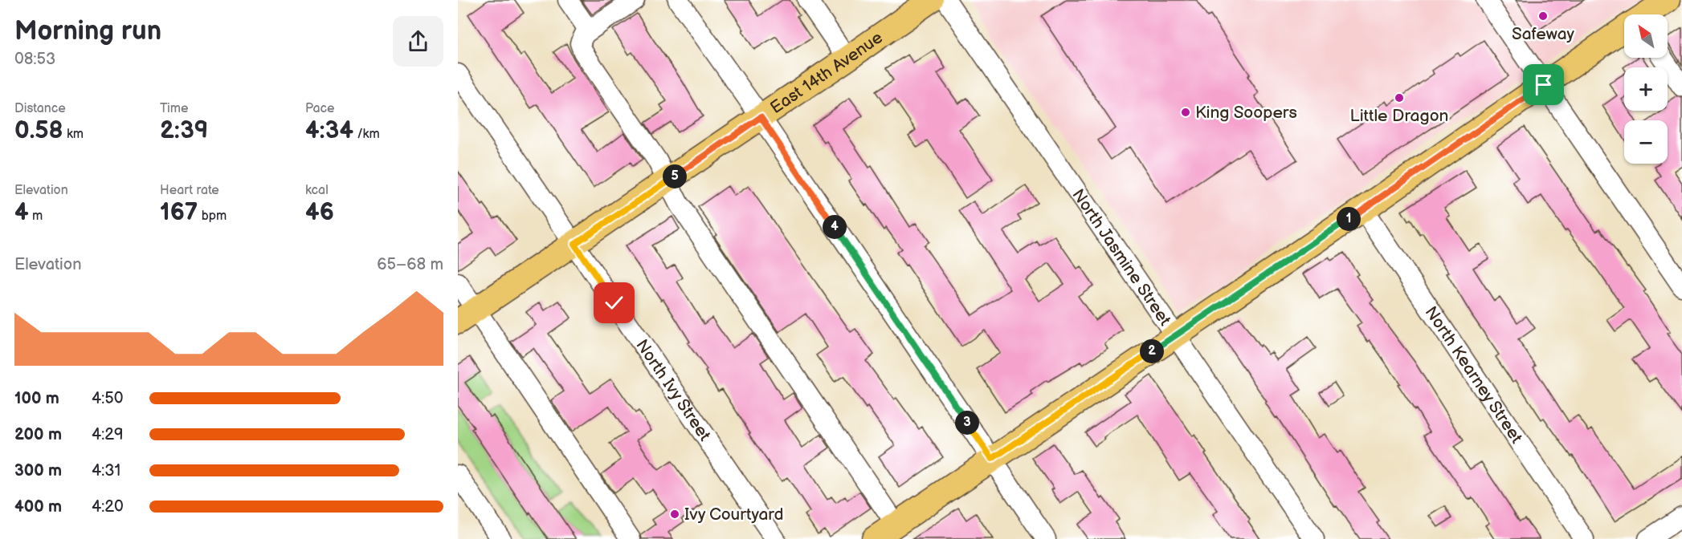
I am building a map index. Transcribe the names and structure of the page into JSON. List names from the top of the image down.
{
  "streets": {
    "main road": ["East 14th Avenue"],
    "street": ["North Jasmine Street", "North Kearney Street", "North Ivy Street"]
  },
  "crossings": [
    ["East 14th Avenue", "North Ivy Street"]
  ],
  "places": [
    "Safeway",
    "Little Dragon",
    "King Soopers",
    "Ivy Courtyard"
  ],
  "north": "top left",
  "page": {
    "heading": ["Morning run", "08:53"],
    "map_buttons": ["+", "−"],
    "stats": [
      ["Distance", "0.58 km"],
      ["Time", "2:39"],
      ["Pace", "4:34 /km"],
      ["Elevation", "4 m"],
      ["Heart rate", "167 bpm"],
      ["kcal", "46"]
    ],
    "pins": [
      "5",
      "1",
      "4",
      "2",
      "3"
    ],
    "chart": ["Elevation", "65–68 m"],
    "list": [
      {
        "name": "100 m",
        "note": "4:50"
      },
      {
        "name": "200 m",
        "note": "4:29"
      },
      {
        "name": "300 m",
        "note": "4:31"
      },
      {
        "name": "400 m",
        "note": "4:20"
      }
    ]
  }
}
